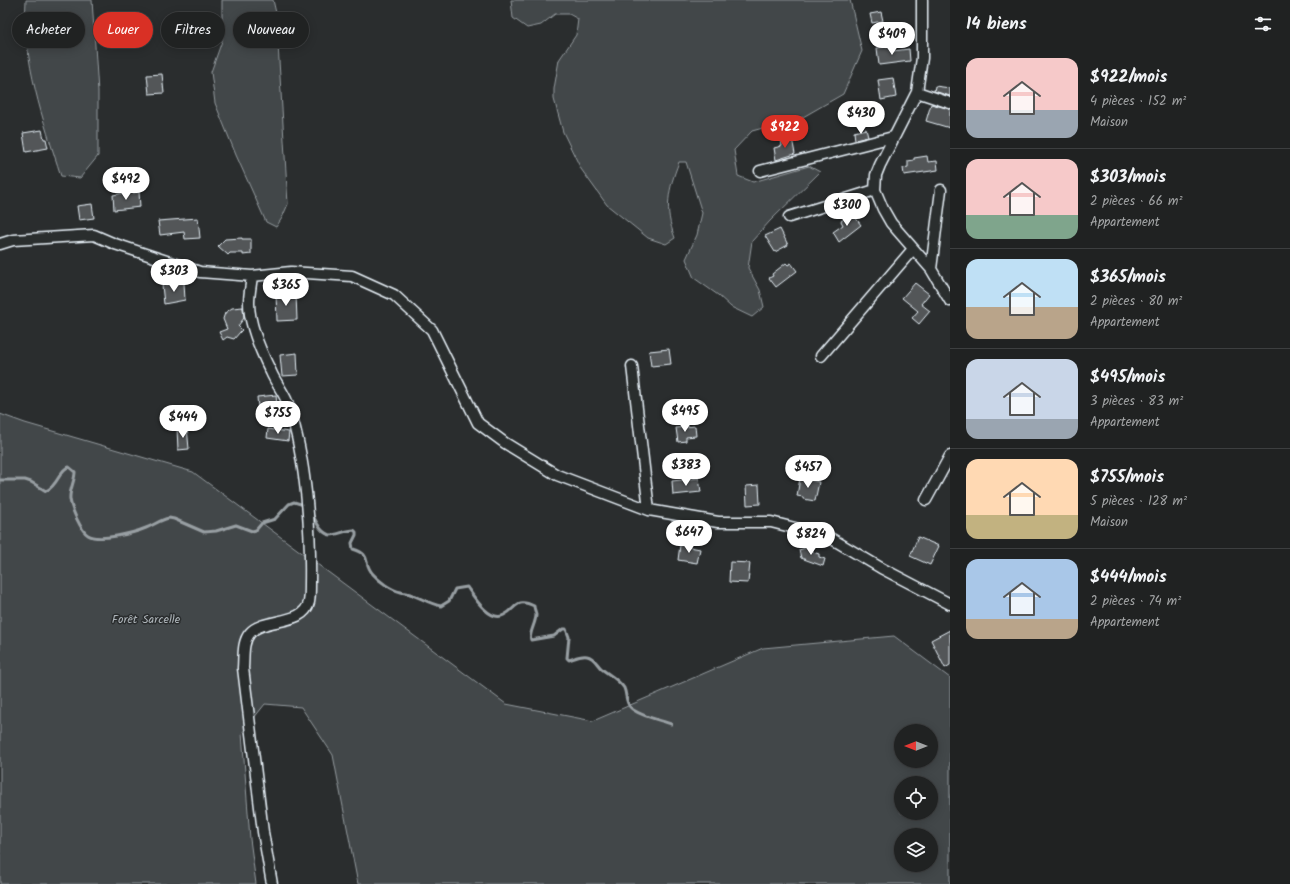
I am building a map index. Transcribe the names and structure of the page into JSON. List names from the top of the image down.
{
  "parks": ["Forêt Sarcelle"],
  "north": "left",
  "page": {
    "heading": "14 biens",
    "chip": [
      "Acheter",
      "Louer",
      "Filtres",
      "Nouveau"
    ],
    "price": [
      "$409",
      "$430",
      "$922",
      "$492",
      "$300",
      "$303",
      "$365",
      "$495",
      "$755",
      "$444",
      "$383",
      "$457",
      "$647",
      "$824"
    ],
    "list": [
      {
        "name": "$922/mois",
        "note": "4 pièces · 152 m² · Maison"
      },
      {
        "name": "$303/mois",
        "note": "2 pièces · 66 m² · Appartement"
      },
      {
        "name": "$365/mois",
        "note": "2 pièces · 80 m² · Appartement"
      },
      {
        "name": "$495/mois",
        "note": "3 pièces · 83 m² · Appartement"
      },
      {
        "name": "$755/mois",
        "note": "5 pièces · 128 m² · Maison"
      },
      {
        "name": "$444/mois",
        "note": "2 pièces · 74 m² · Appartement"
      }
    ]
  }
}
